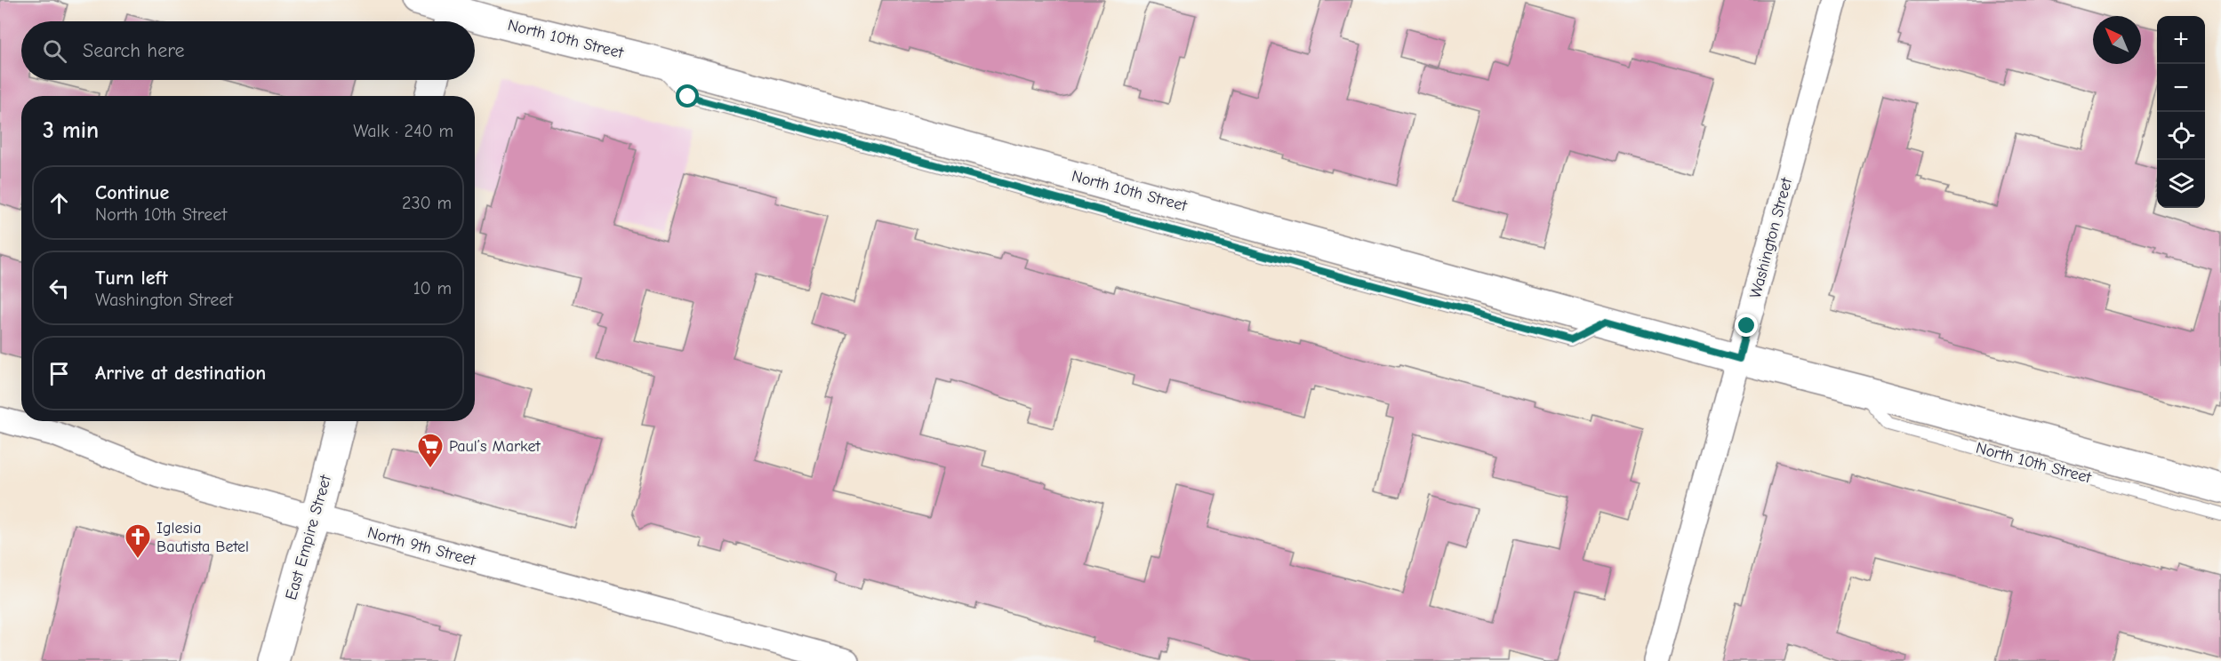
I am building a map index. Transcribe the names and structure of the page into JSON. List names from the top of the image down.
{
  "streets": {
    "main road": ["North 10th Street", "East Empire Street"],
    "street": ["Washington Street", "North 9th Street"]
  },
  "crossings": [
    ["North 10th Street", "Washington Street"],
    ["East Empire Street", "North 9th Street"]
  ],
  "places": {
    "supermarket": ["Paul’s Market"],
    "church": ["Iglesia Bautista Betel"]
  },
  "north": "top left",
  "page": {
    "map_buttons": ["+", "−"],
    "search": "Search here",
    "heading": ["3 min", "Walk · 240 m"],
    "list": [
      ["Continue", "North 10th Street", "230 m"],
      ["Turn left", "Washington Street", "10 m"],
      "Arrive at destination"
    ]
  }
}
